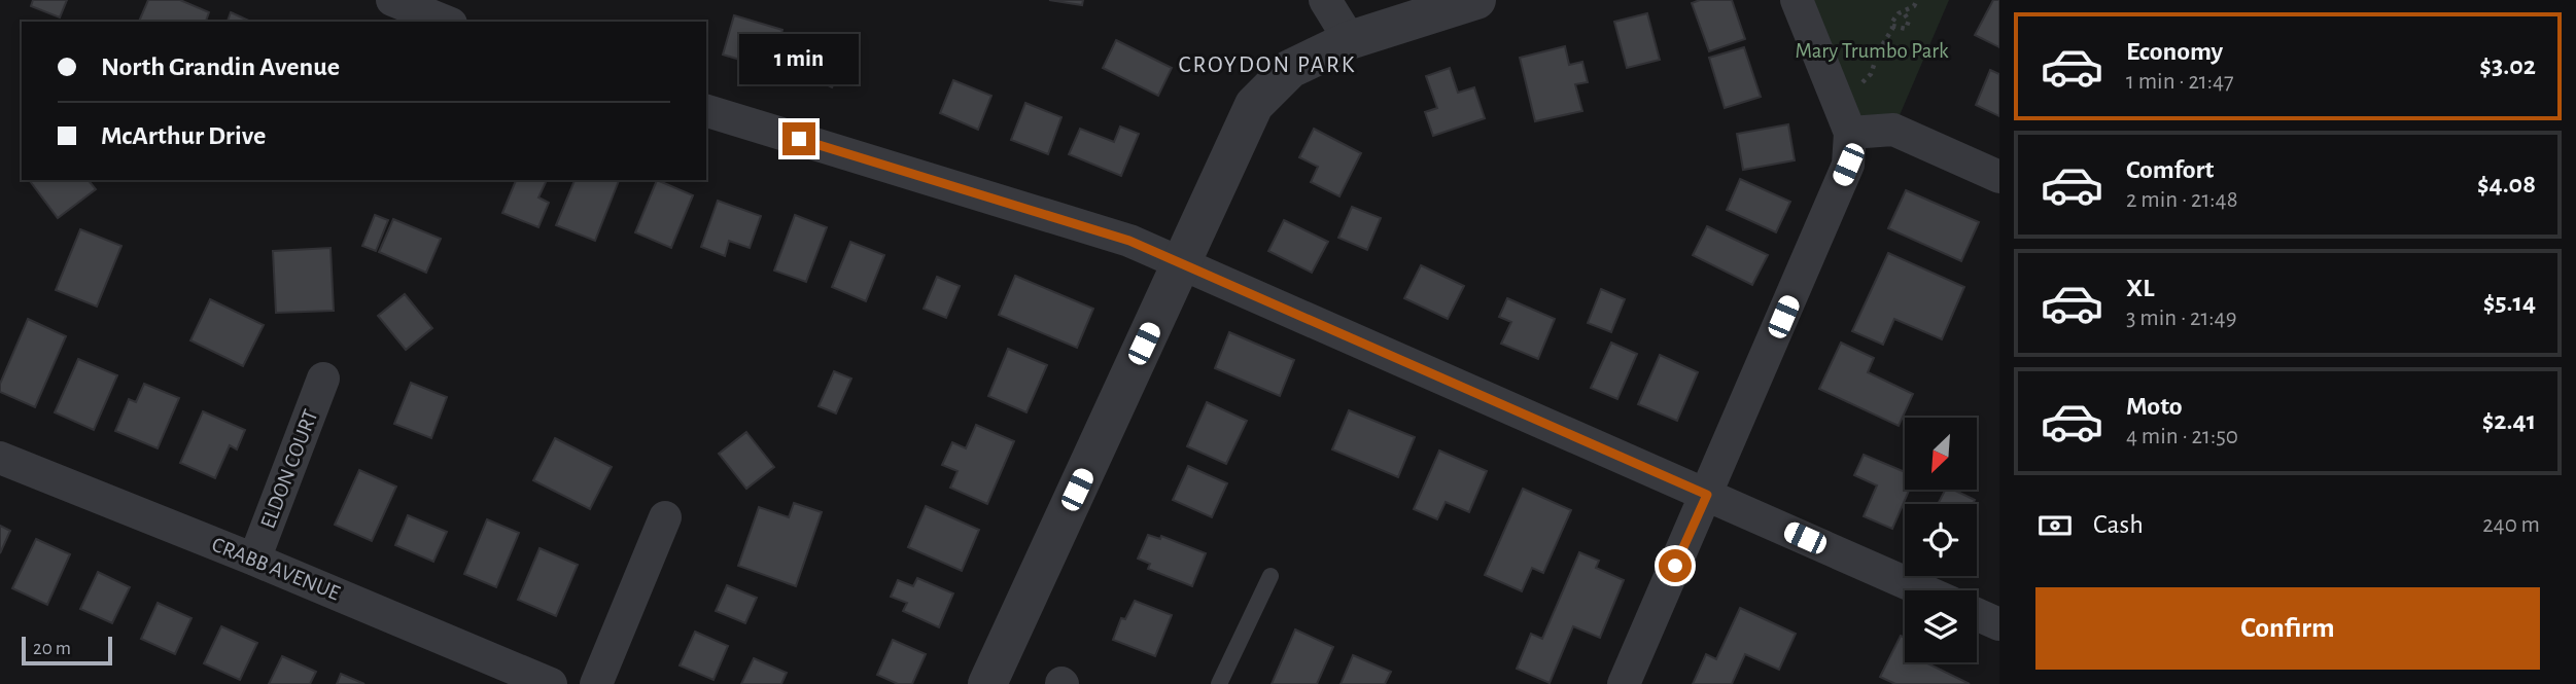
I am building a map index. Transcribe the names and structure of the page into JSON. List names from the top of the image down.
{
  "streets": {
    "street": ["ELDON COURT", "CRABB AVENUE"]
  },
  "crossings": [
    ["ELDON COURT", "CRABB AVENUE"]
  ],
  "districts": ["CROYDON PARK"],
  "parks": ["Mary Trumbo Park"],
  "scale_bar": "20 m",
  "north": "bottom left",
  "page": {
    "list": [
      {
        "name": "Economy",
        "note": "1 min · 21:47",
        "value": "$3.02"
      },
      {
        "name": "Comfort",
        "note": "2 min · 21:48",
        "value": "$4.08"
      },
      {
        "name": "XL",
        "note": "3 min · 21:49",
        "value": "$5.14"
      },
      {
        "name": "Moto",
        "note": "4 min · 21:50",
        "value": "$2.41"
      }
    ],
    "banner": ["North Grandin Avenue", "McArthur Drive"],
    "bubble": "1 min",
    "pay": ["Cash", "240 m"],
    "buttons": "Confirm",
    "scale": "20 m"
  }
}
